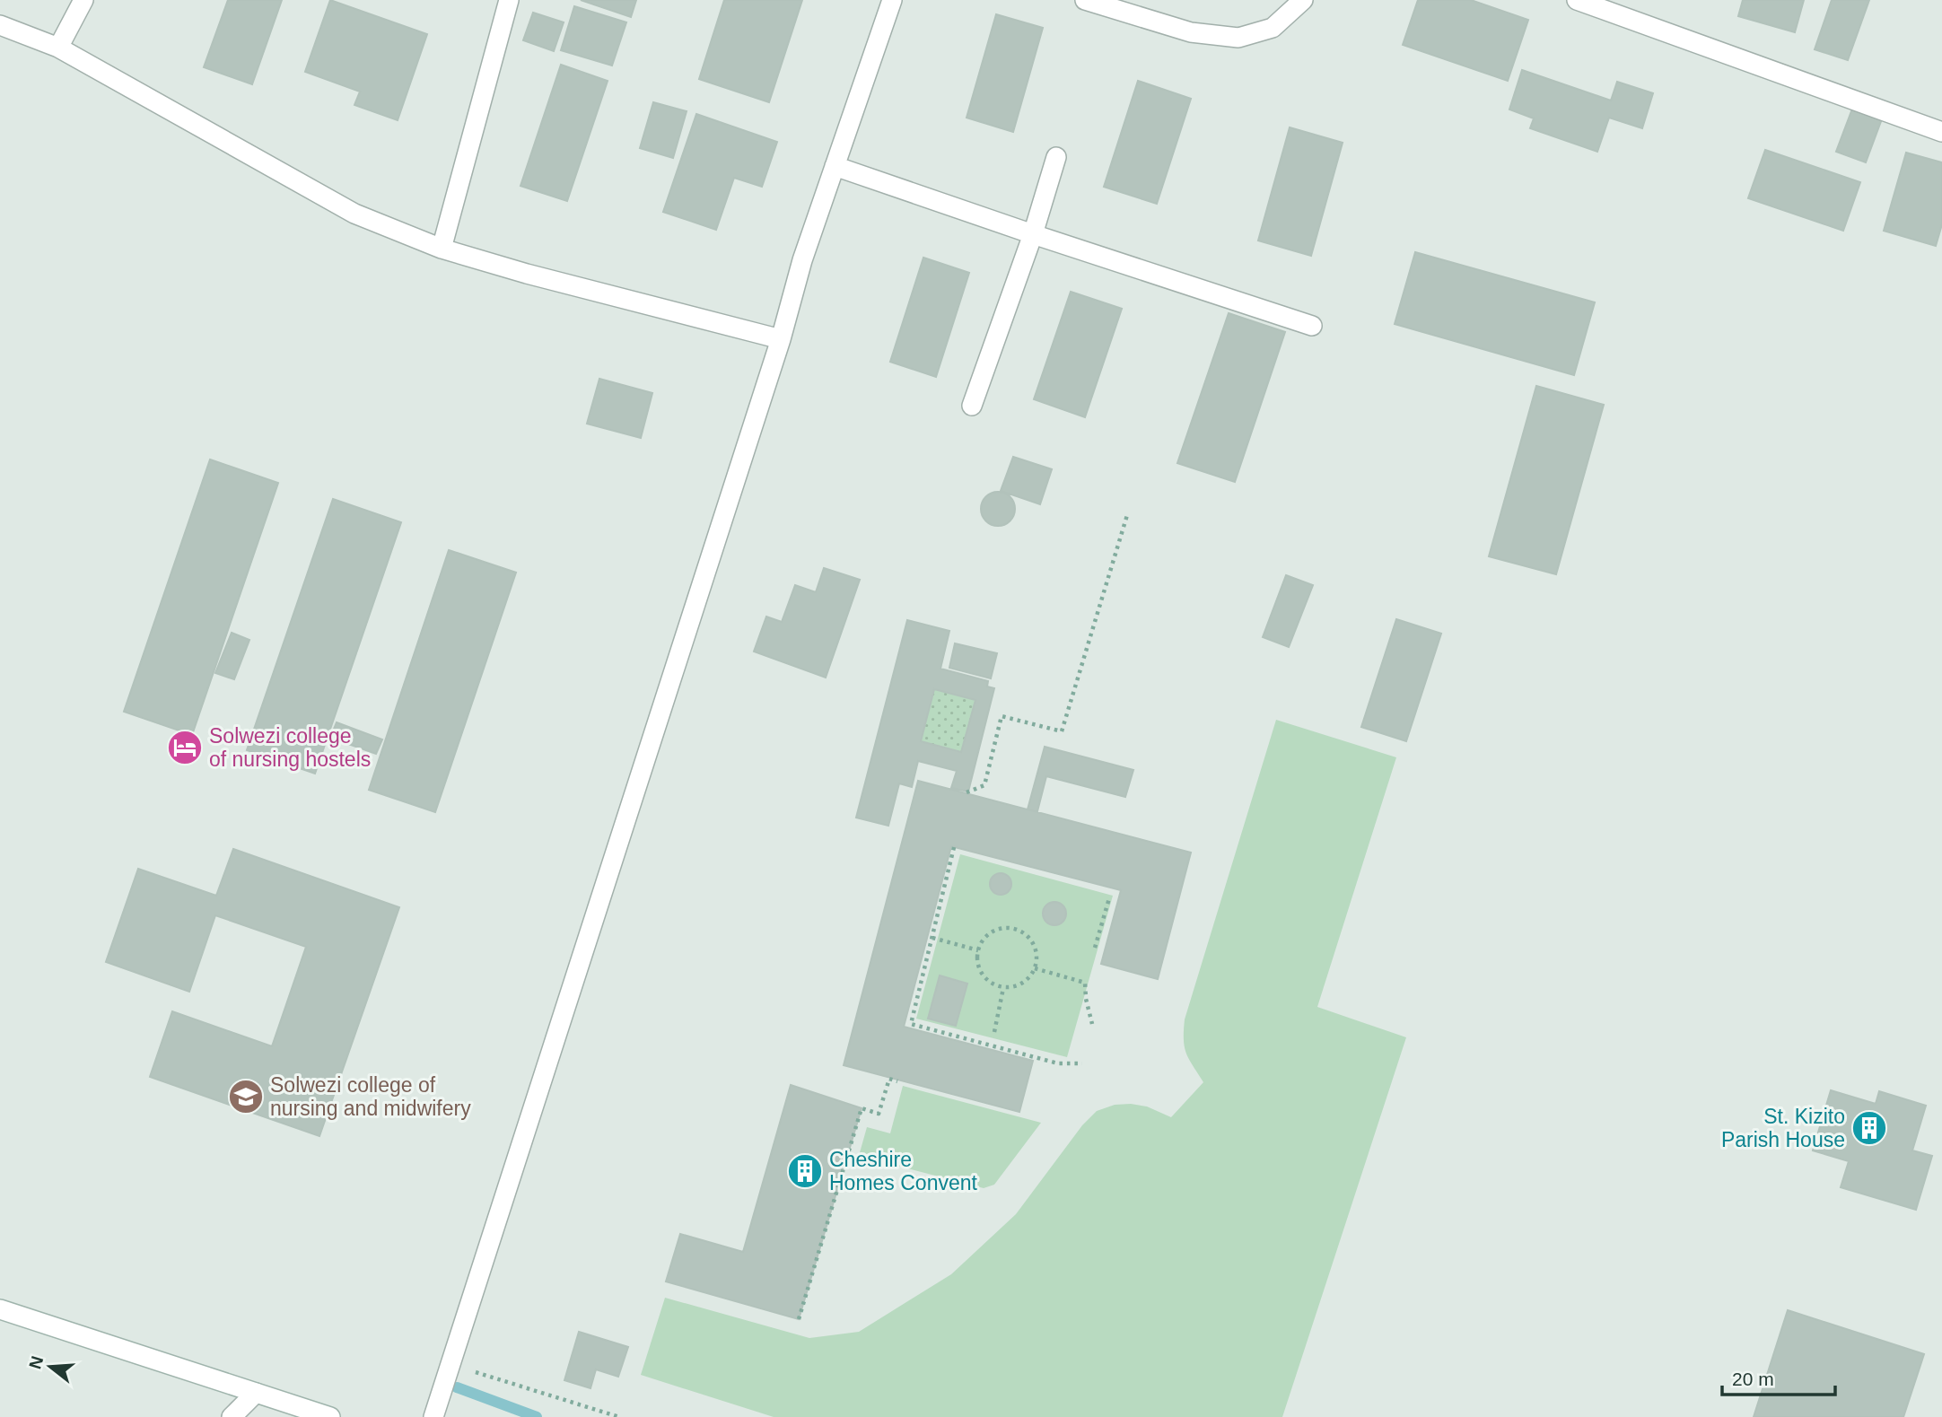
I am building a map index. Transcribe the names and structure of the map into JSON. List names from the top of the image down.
{
  "places": {
    "hotel": ["Solwezi college of nursing hostels"],
    "school or university": ["Solwezi college of nursing and midwifery"],
    "building": ["St. Kizito Parish House", "Cheshire Homes Convent"]
  },
  "scale_bar": "20 m",
  "north": "left"
}
